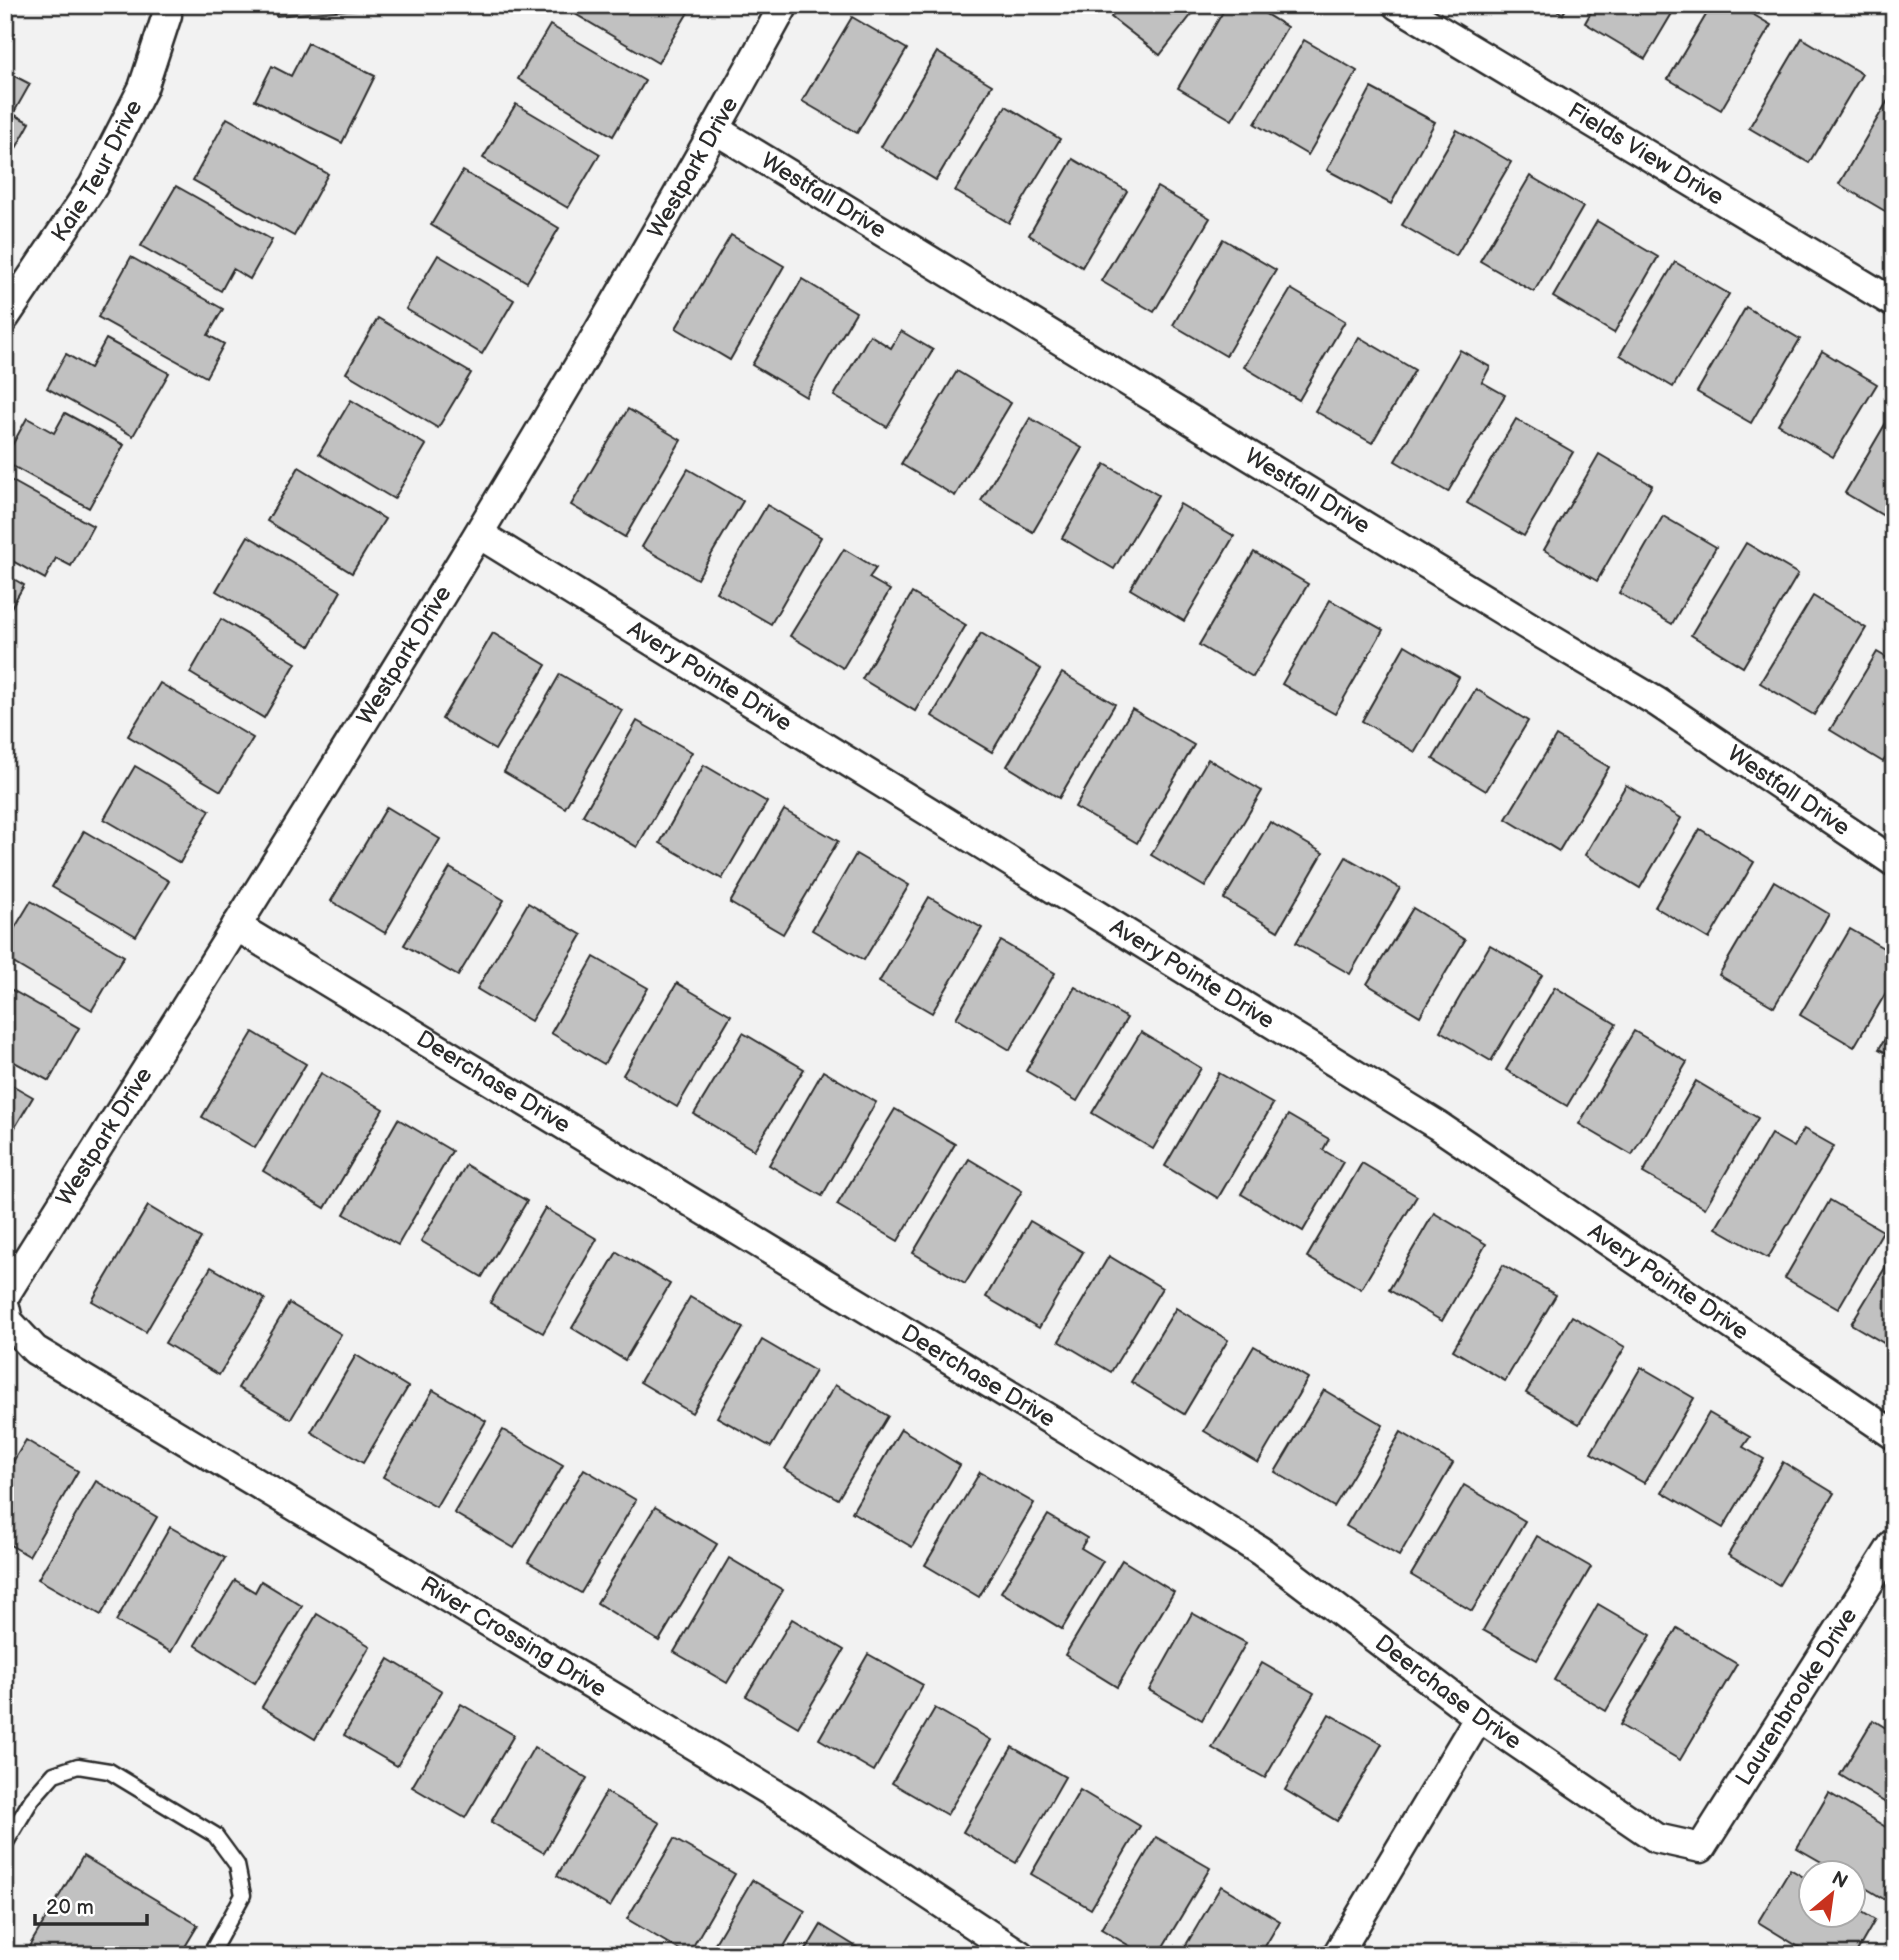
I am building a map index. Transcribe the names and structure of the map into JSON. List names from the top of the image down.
{
  "streets": {
    "street": [
      "Fields View Drive",
      "Westpark Drive",
      "Kaie Teur Drive",
      "Westfall Drive",
      "Avery Pointe Drive",
      "Deerchase Drive",
      "River Crossing Drive",
      "Laurenbrooke Drive"
    ]
  },
  "crossings": [
    ["Westpark Drive", "Westfall Drive"],
    ["Westpark Drive", "Avery Pointe Drive"],
    ["Westpark Drive", "Deerchase Drive"],
    ["Westpark Drive", "River Crossing Drive"],
    ["Deerchase Drive", "Laurenbrooke Drive"]
  ],
  "scale_bar": "20 m",
  "north": "top right"
}
